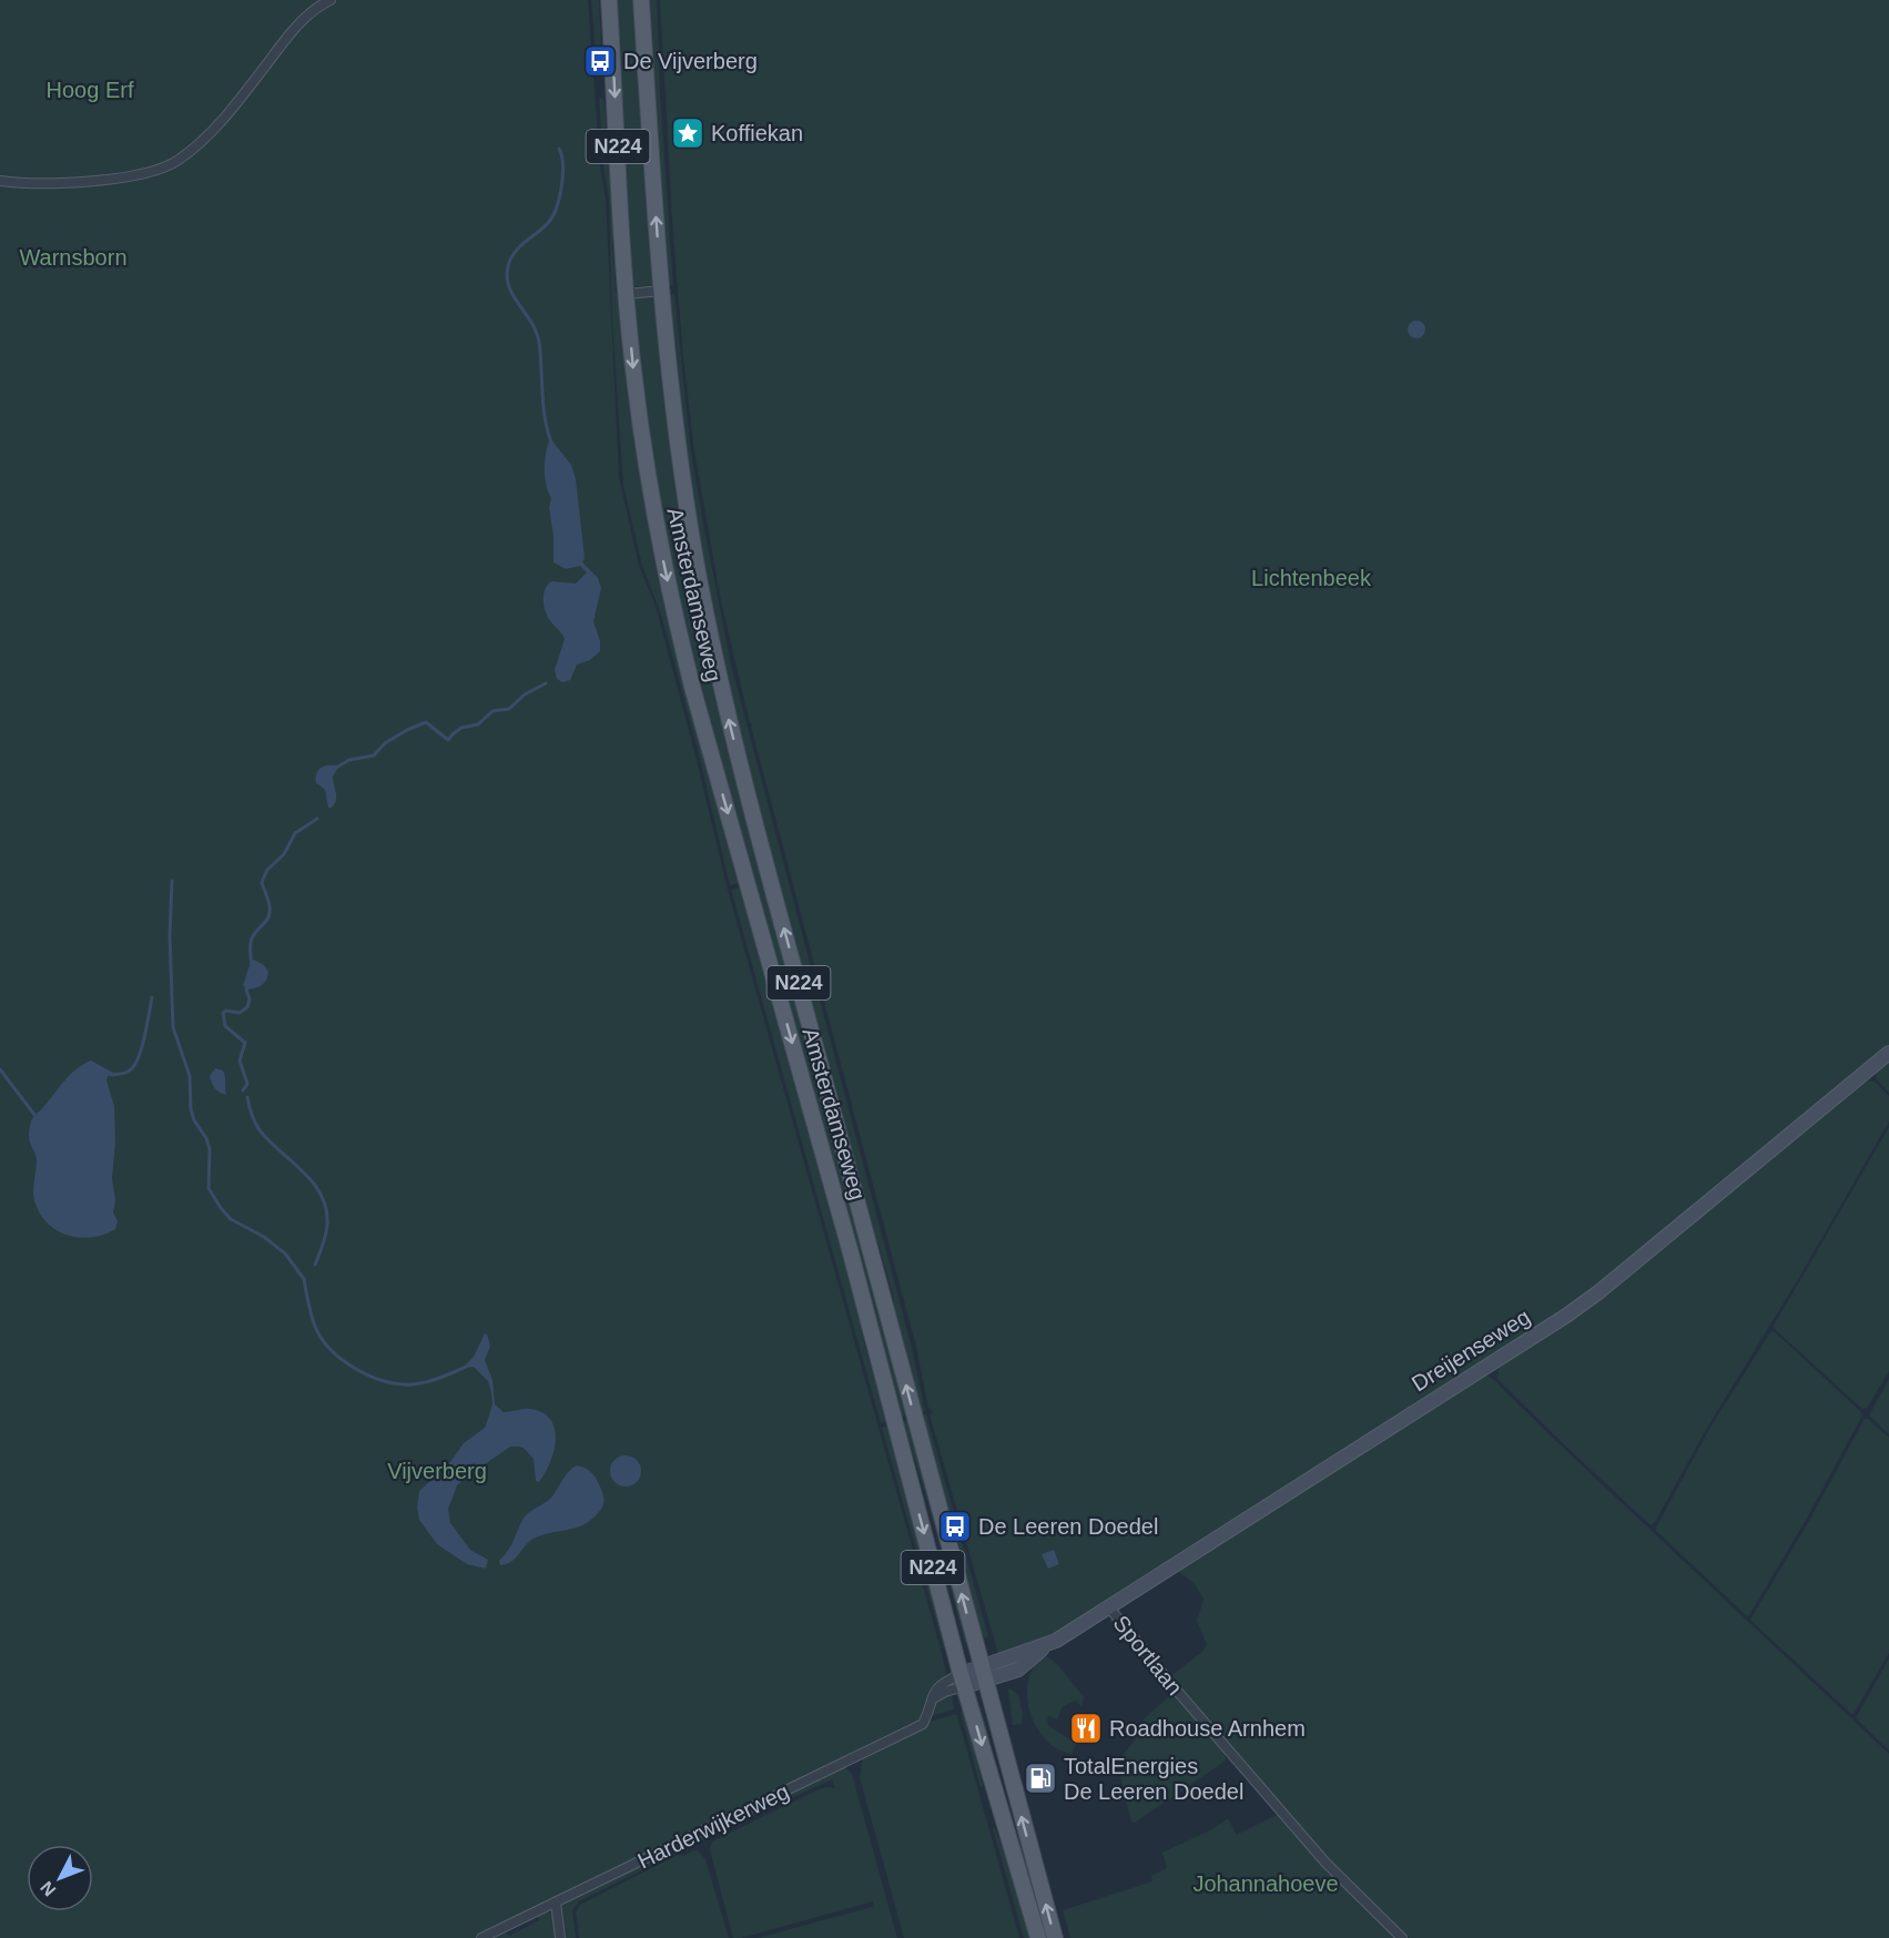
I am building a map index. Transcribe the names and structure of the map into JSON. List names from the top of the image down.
{
  "streets": {
    "main road": ["N224", "Amsterdamseweg", "Dreijenseweg"],
    "street": ["Sportlaan", "Harderwijkerweg"]
  },
  "crossings": [
    ["Amsterdamseweg", "Dreijenseweg"],
    ["Amsterdamseweg", "Harderwijkerweg"],
    ["Dreijenseweg", "Sportlaan"],
    ["Dreijenseweg", "Harderwijkerweg"]
  ],
  "parks": [
    "Hoog Erf",
    "Warnsborn",
    "Lichtenbeek",
    "Vijverberg",
    "Johannahoeve"
  ],
  "places": {
    "bus stop": ["De Vijverberg", "De Leeren Doedel"],
    "place": ["Koffiekan"],
    "restaurant": ["Roadhouse Arnhem"],
    "fuel station": ["TotalEnergies De Leeren Doedel"]
  },
  "north": "bottom left"
}
